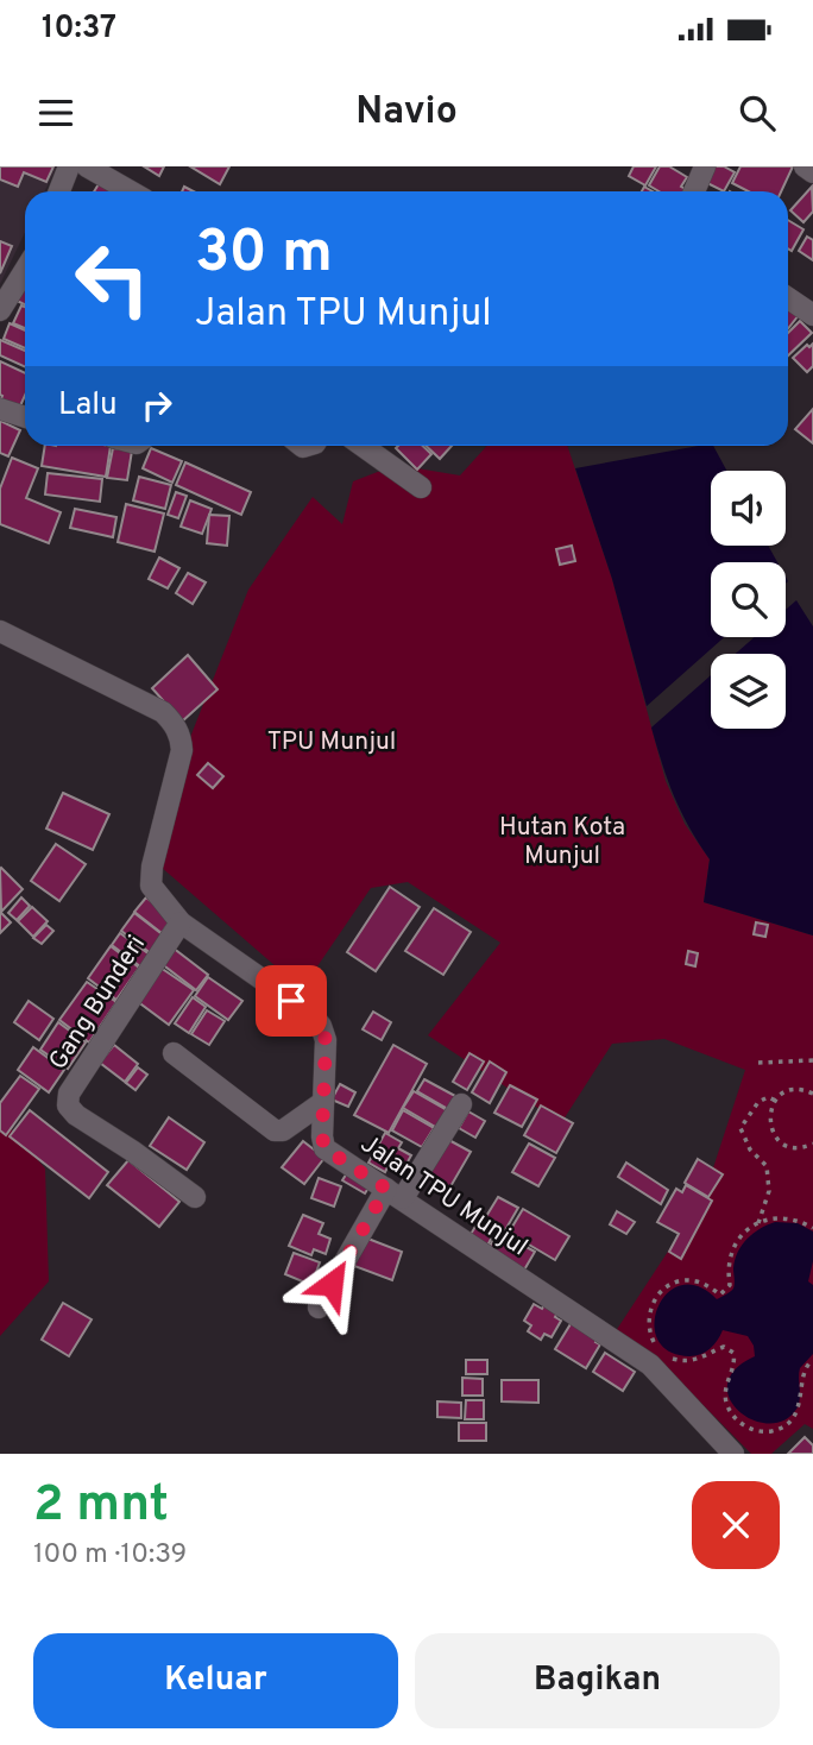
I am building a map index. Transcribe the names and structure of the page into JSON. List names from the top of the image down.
{
  "streets": {
    "street": ["Gang Bunderi", "Jalan TPU Munjul"]
  },
  "crossings": [
    ["Gang Bunderi", "Jalan TPU Munjul"]
  ],
  "parks": ["TPU Munjul", "Hutan Kota Munjul"],
  "page": {
    "status": "10:37",
    "header": "Navio",
    "turn": ["30 m", "Jalan TPU Munjul"],
    "then": "Lalu",
    "heading": ["2 mnt", "100 m · 10:39"],
    "buttons": ["Keluar", "Bagikan"]
  }
}
